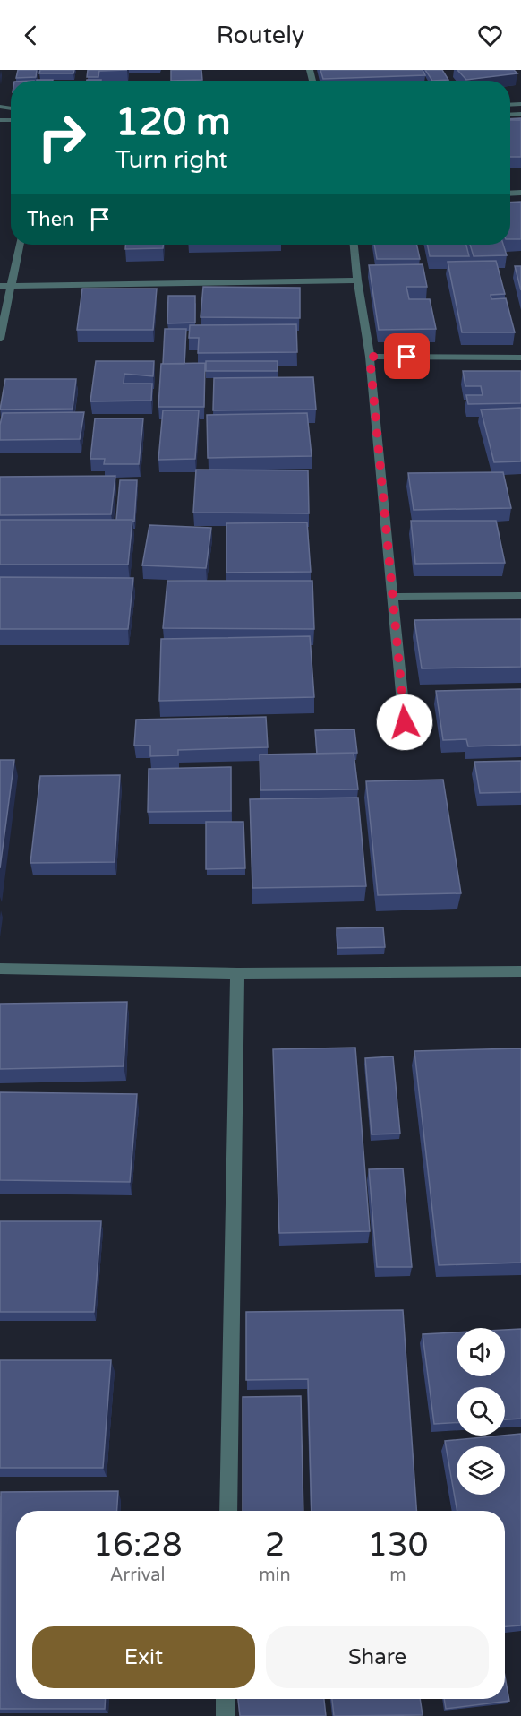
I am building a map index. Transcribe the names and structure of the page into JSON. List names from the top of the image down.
{
  "page": {
    "header": "Routely",
    "turn": ["120 m", "Turn right"],
    "then": "Then",
    "eta": [
      "16:28",
      "Arrival",
      "2",
      "min",
      "130",
      "m"
    ],
    "buttons": ["Exit", "Share"]
  }
}
